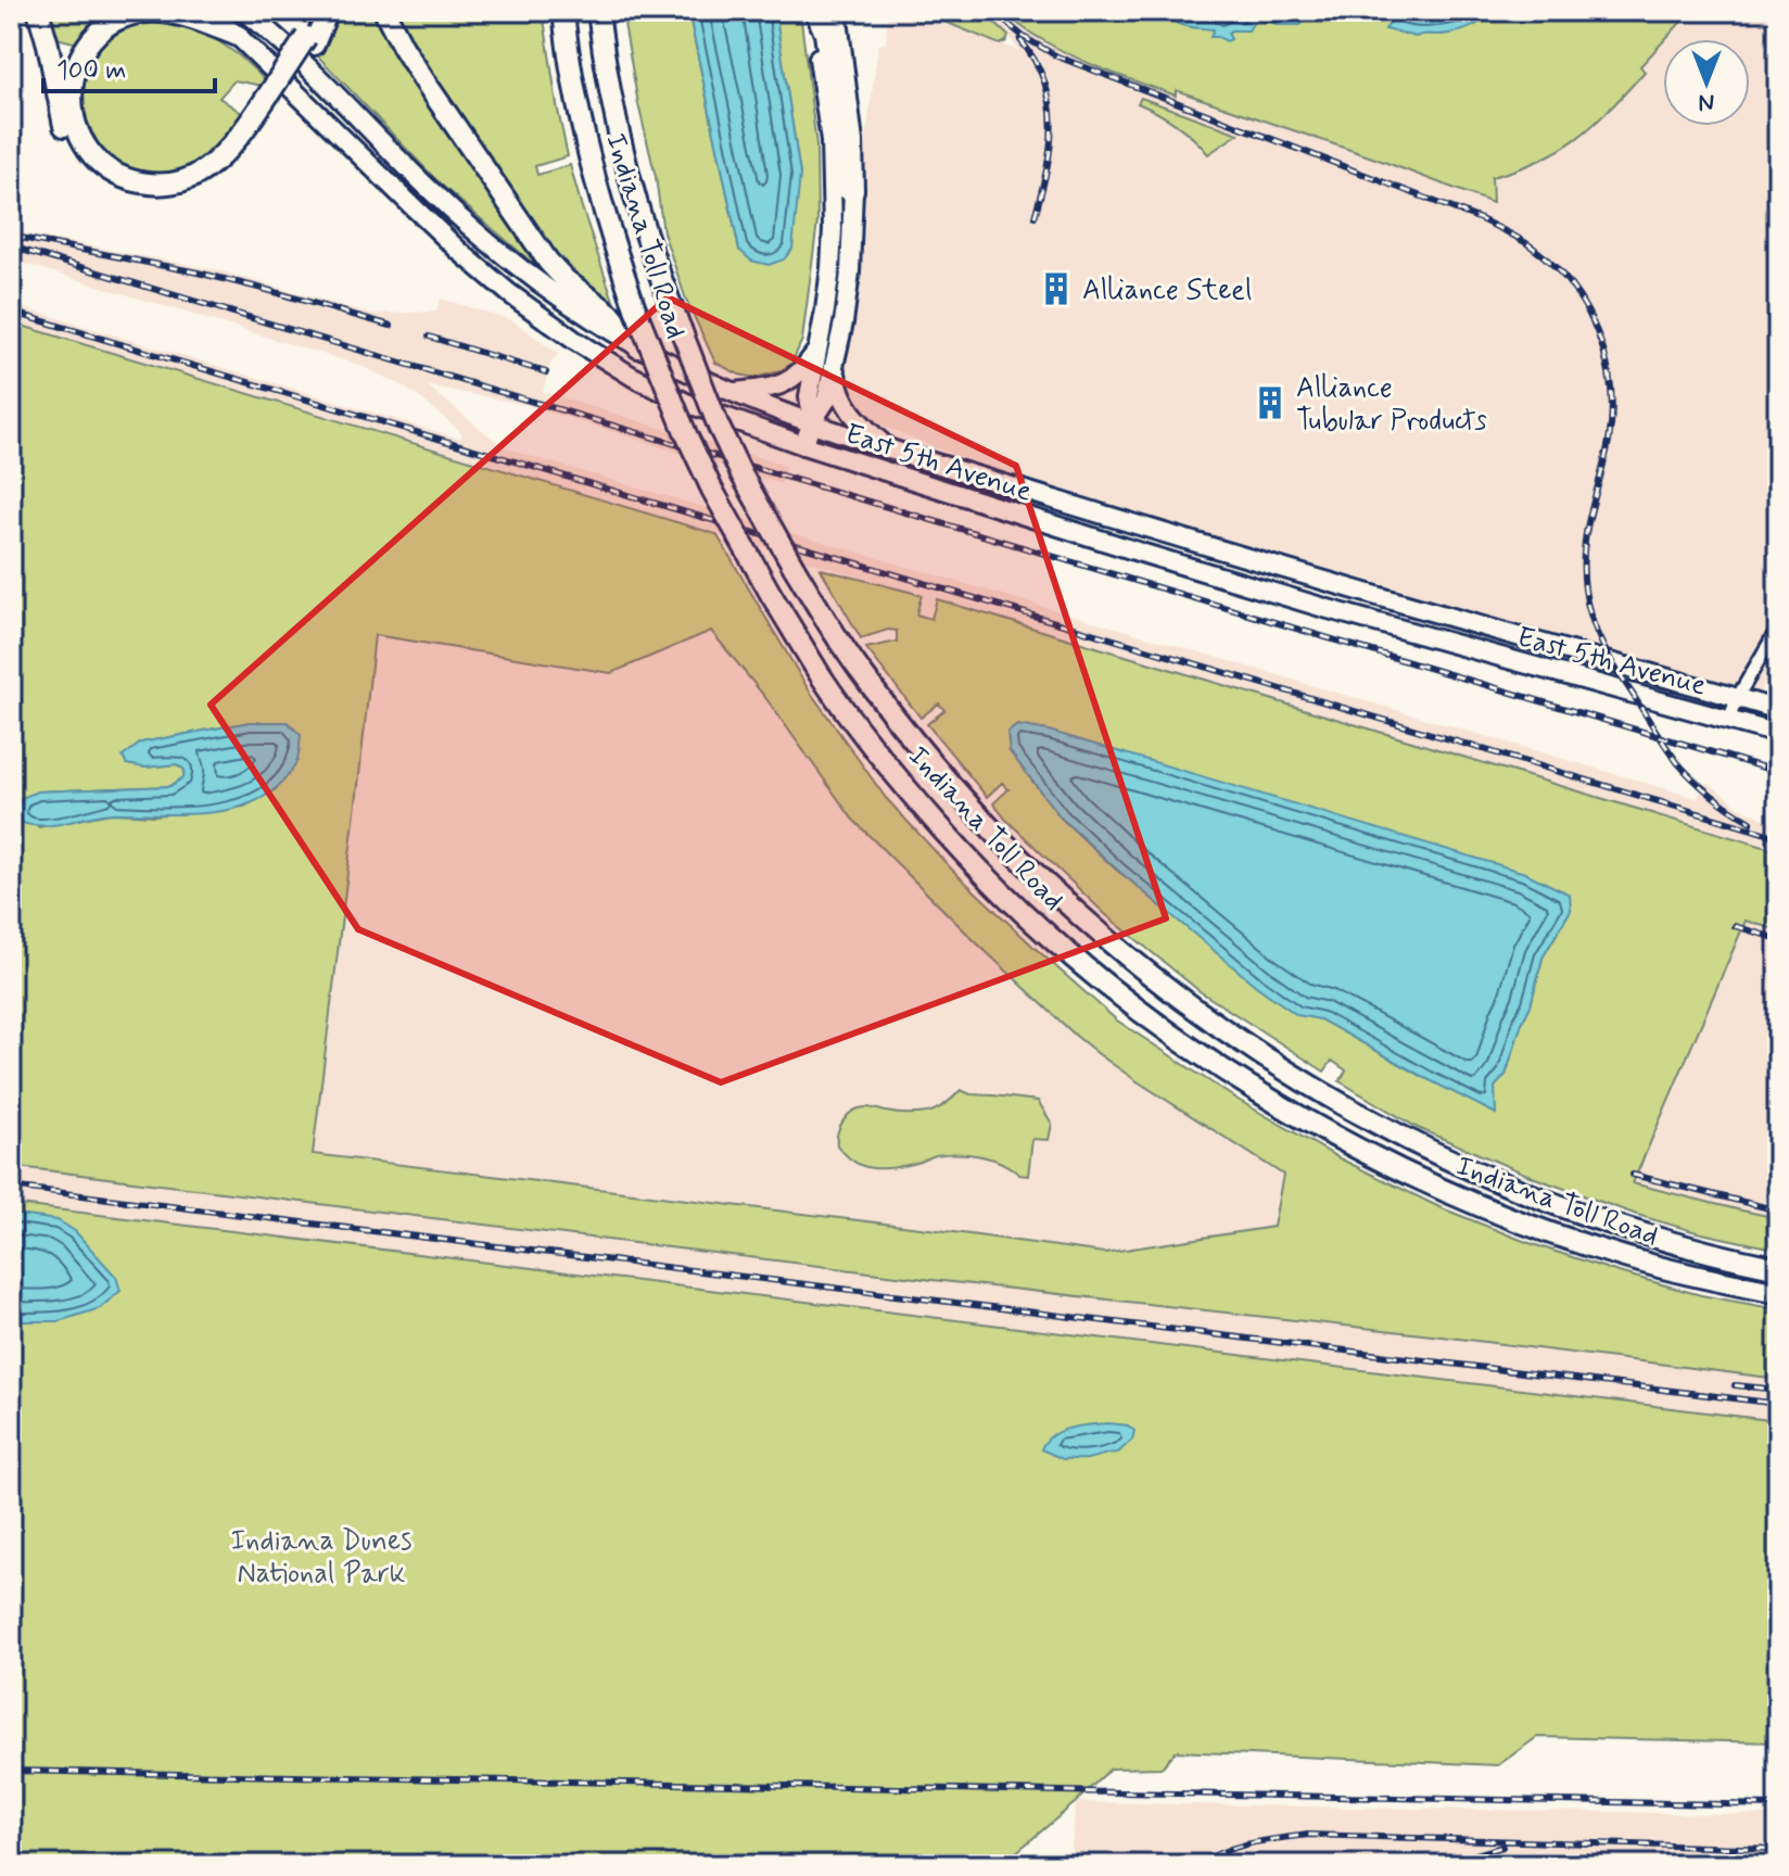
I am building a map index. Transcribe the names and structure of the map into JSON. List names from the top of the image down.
{
  "streets": {
    "highway": ["Indiana Toll Road"],
    "main road": ["East 5th Avenue"]
  },
  "parks": ["Indiana Dunes National Park"],
  "places": {
    "building": ["Alliance Steel", "Alliance Tubular Products"]
  },
  "scale_bar": "100 m",
  "north": "bottom"
}
